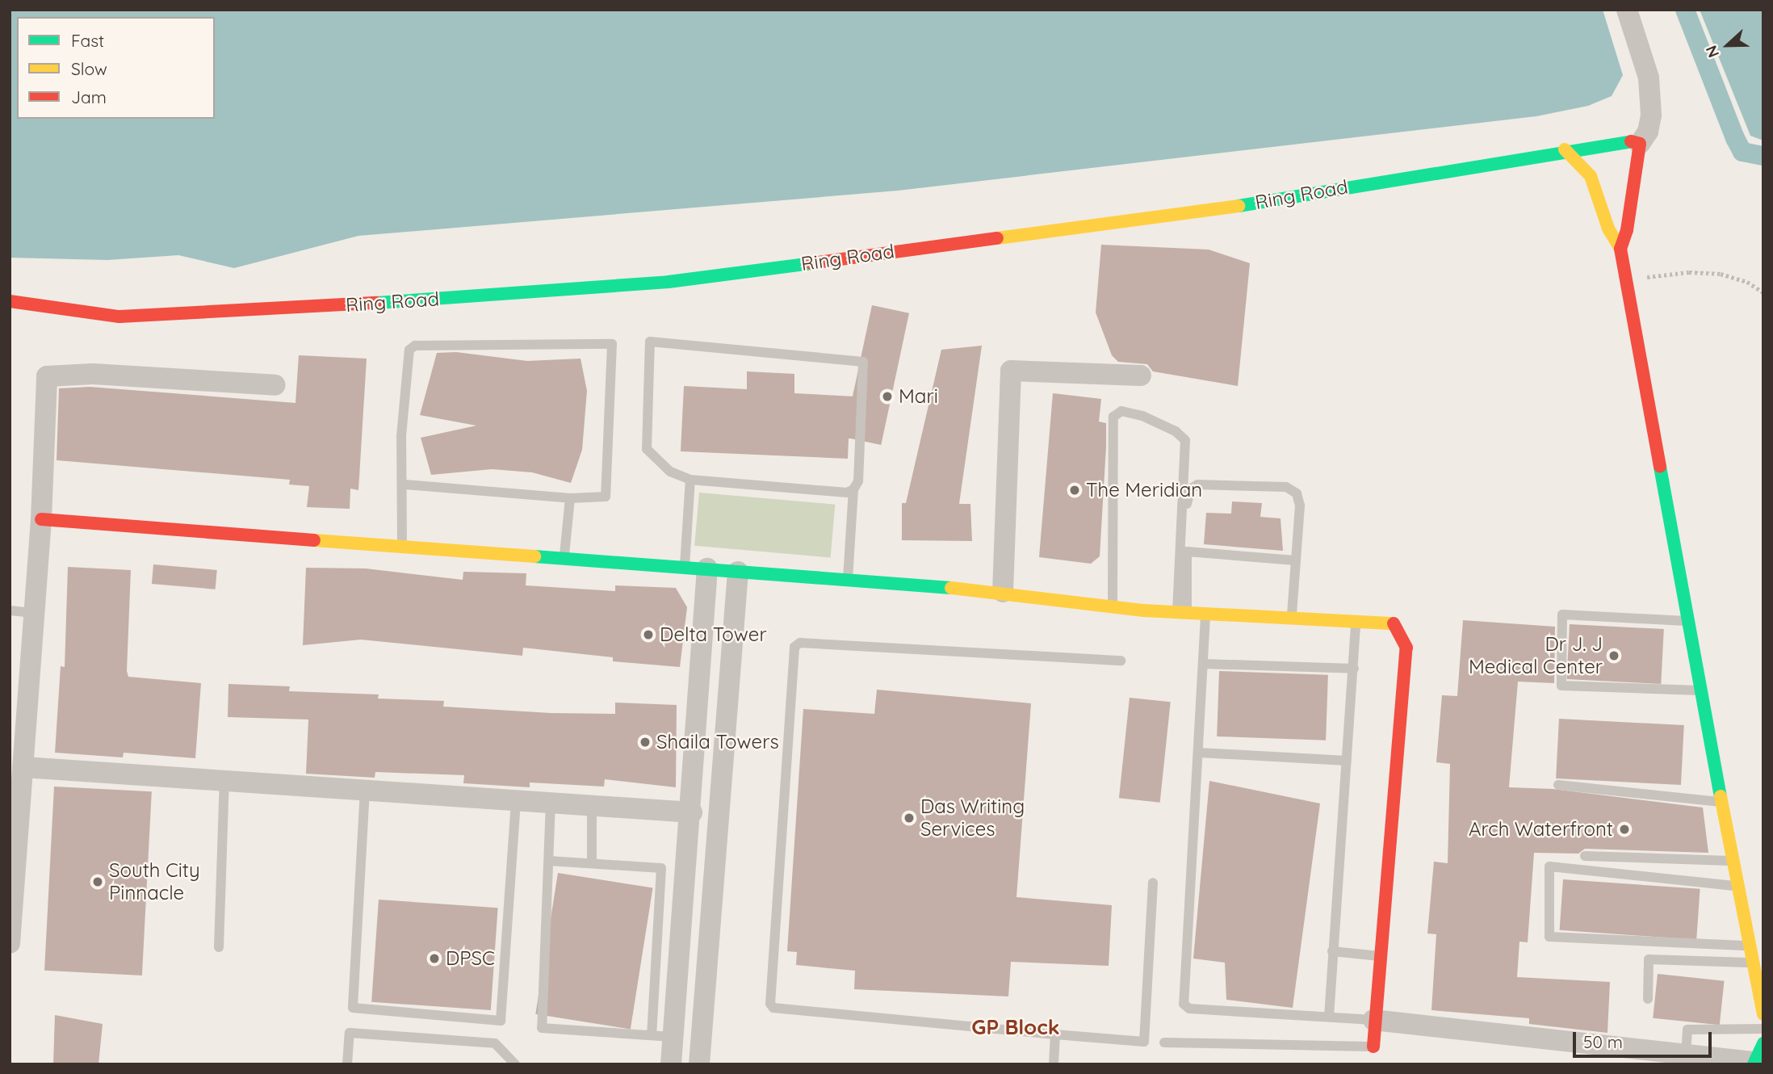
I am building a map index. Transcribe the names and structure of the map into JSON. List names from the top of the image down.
{
  "streets": {
    "street": ["Ring Road"]
  },
  "districts": ["GP Block"],
  "places": [
    "Mari",
    "The Meridian",
    "Delta Tower",
    "Dr J. J Medical Center",
    "Shaila Towers",
    "Das Writing Services",
    "Arch Waterfront",
    "South City Pinnacle",
    "DPSC"
  ],
  "legend": ["Fast", "Slow", "Jam"],
  "scale_bar": "50 m",
  "north": "left"
}
